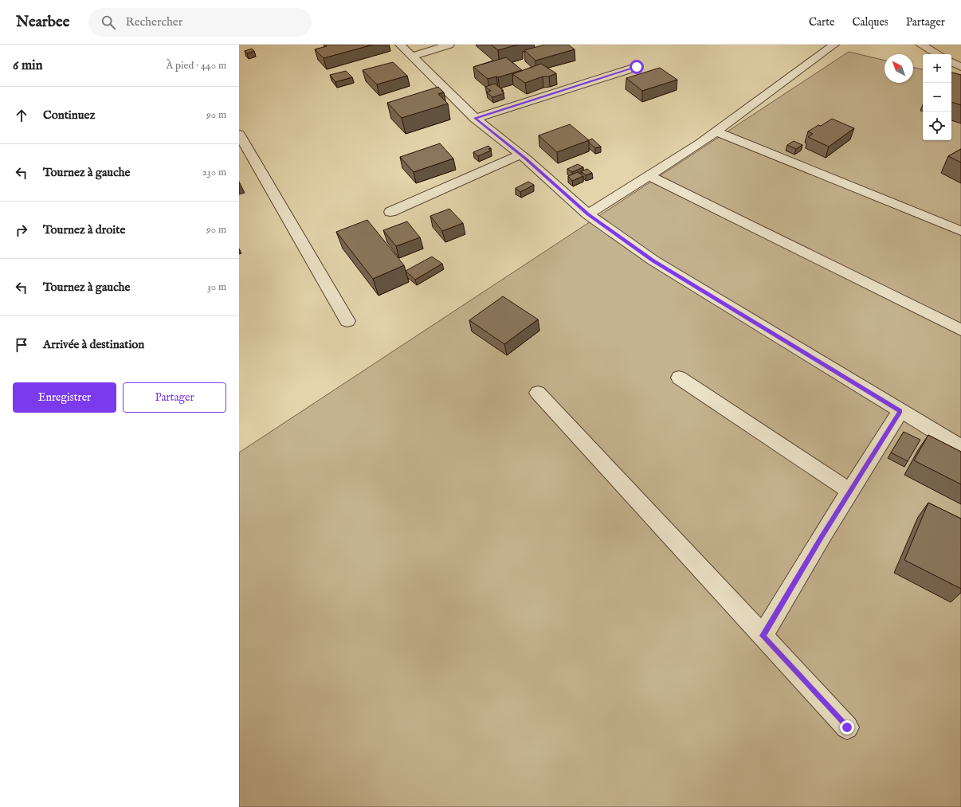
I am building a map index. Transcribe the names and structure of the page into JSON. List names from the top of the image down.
{
  "north": "top left",
  "page": {
    "header": "Nearbee",
    "search": "Rechercher",
    "nav": ["Carte", "Calques", "Partager"],
    "heading": ["6 min", "À pied · 440 m"],
    "map_buttons": ["+", "−"],
    "list": [
      ["Continuez", "90 m"],
      ["Tournez à gauche", "230 m"],
      ["Tournez à droite", "90 m"],
      ["Tournez à gauche", "30 m"],
      "Arrivée à destination"
    ],
    "buttons": ["Enregistrer", "Partager"]
  }
}
